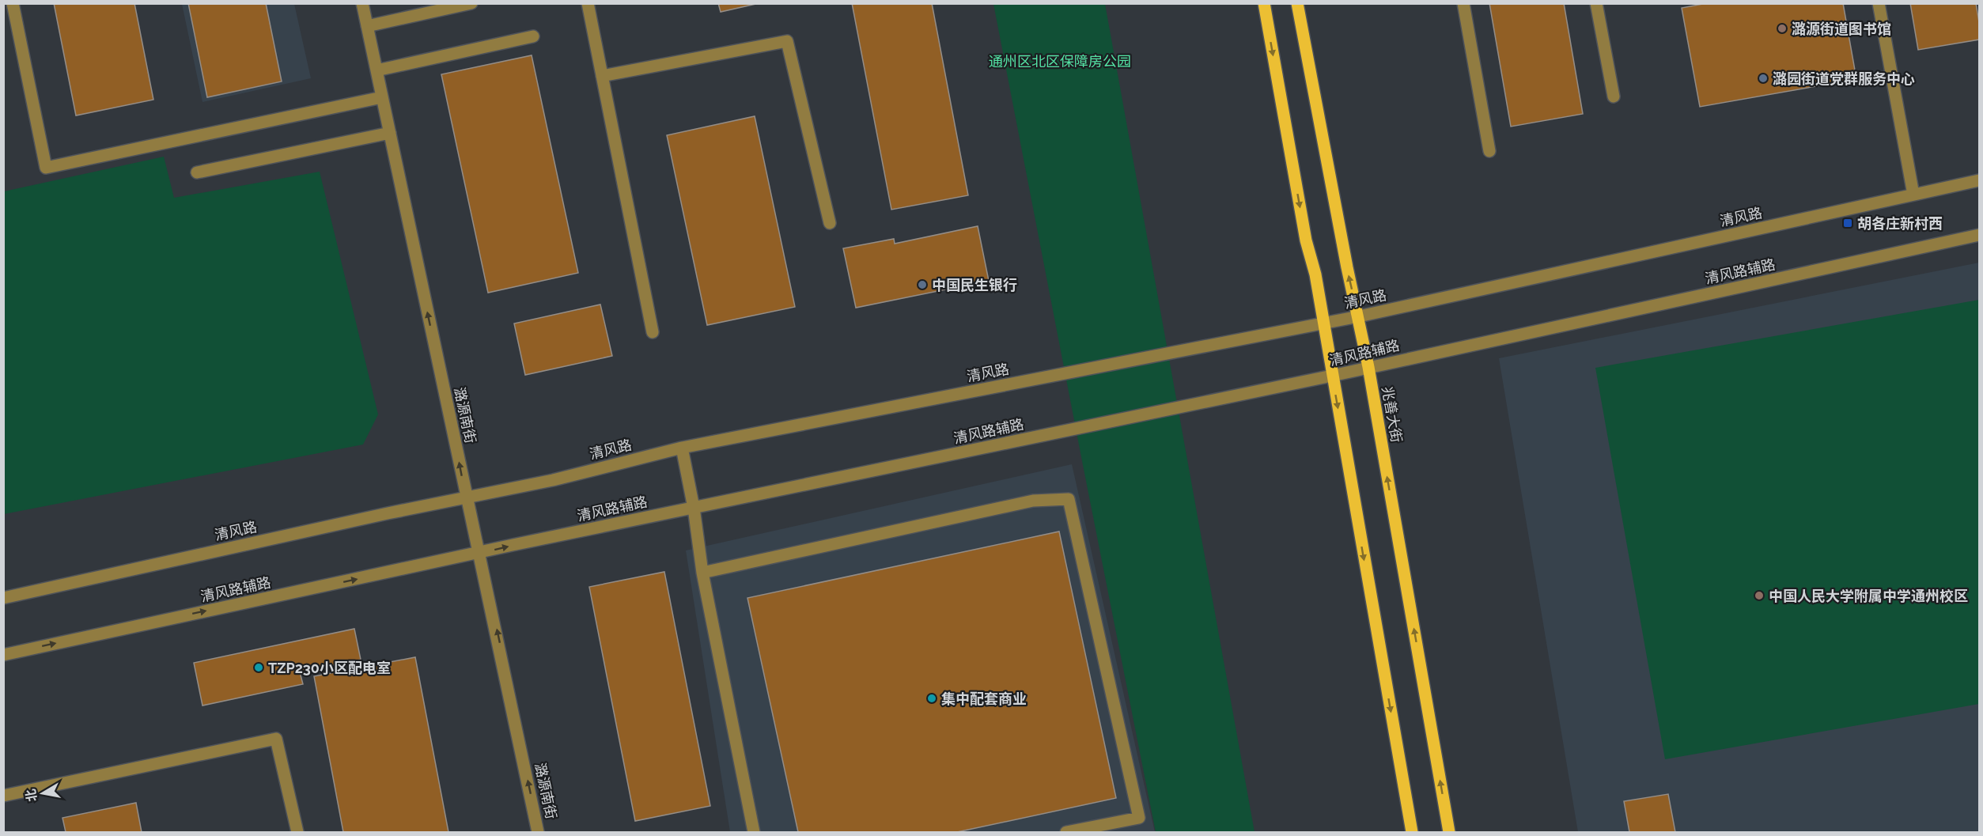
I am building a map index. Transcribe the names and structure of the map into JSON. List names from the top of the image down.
{
  "streets": {
    "main road": ["兆善大街"],
    "street": ["清风路", "清风路辅路", "潞源南街"]
  },
  "crossings": [
    ["清风路", "兆善大街"],
    ["清风路", "潞源南街"],
    ["清风路辅路", "兆善大街"],
    ["清风路辅路", "潞源南街"]
  ],
  "one_way": ["潞源南街"],
  "parks": ["通州区北区保障房公园"],
  "places": {
    "other": [
      "潞源街道图书馆",
      "潞园街道党群服务中心",
      "中国民生银行",
      "中国人民大学附属中学通州校区",
      "TZP230小区配电室",
      "集中配套商业"
    ],
    "transit": ["胡各庄新村西"]
  },
  "north": "left"
}
